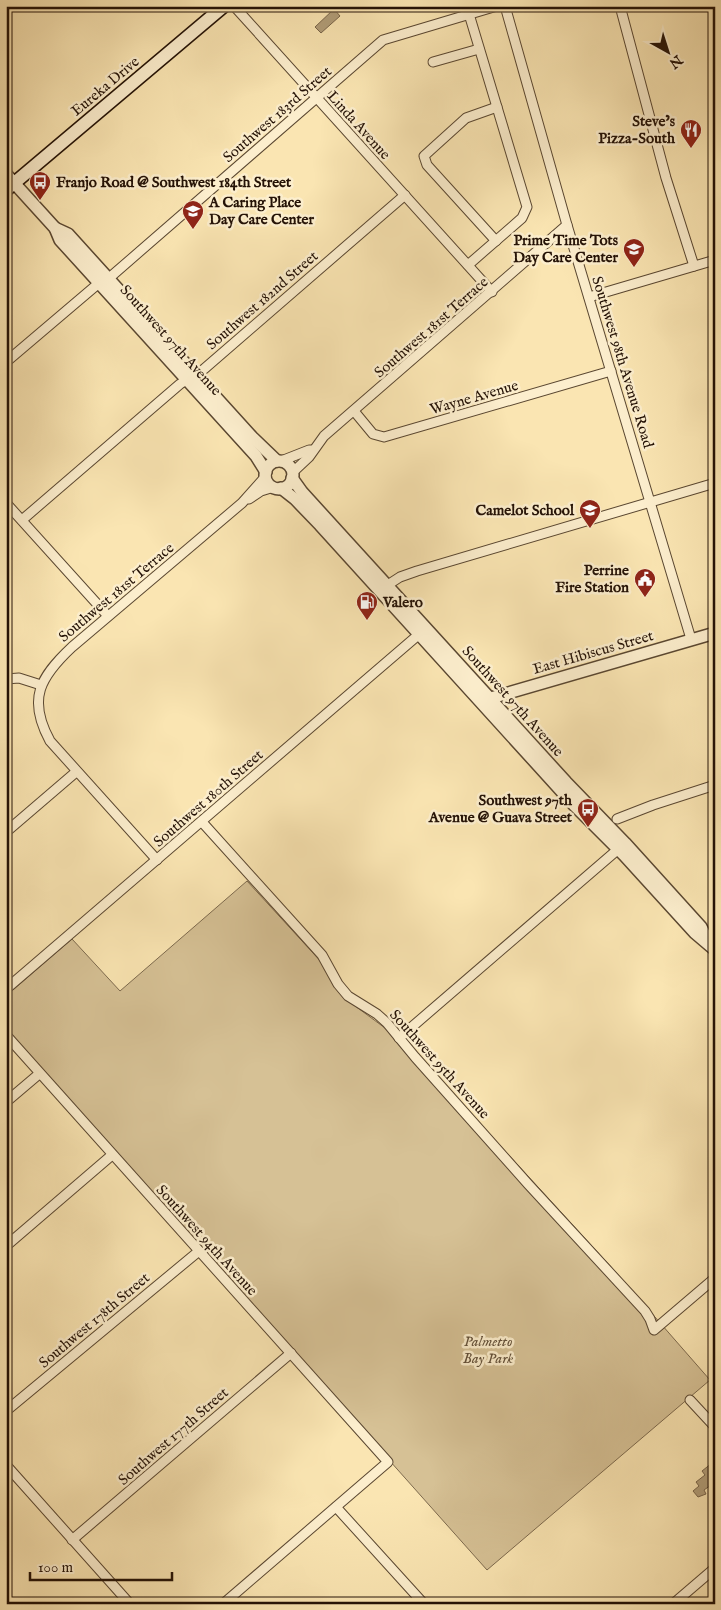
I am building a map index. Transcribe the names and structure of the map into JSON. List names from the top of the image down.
{
  "streets": {
    "main road": ["Eureka Drive"],
    "street": [
      "Southwest 183rd Street",
      "Linda Avenue",
      "Southwest 182nd Street",
      "Southwest 181st Terrace",
      "Southwest 97th Avenue",
      "Southwest 98th Avenue Road",
      "Wayne Avenue",
      "East Hibiscus Street",
      "Southwest 180th Street",
      "Southwest 95th Avenue",
      "Southwest 94th Avenue",
      "Southwest 178th Street",
      "Southwest 177th Street"
    ]
  },
  "crossings": [
    ["Eureka Drive", "Southwest 97th Avenue"],
    ["Southwest 183rd Street", "Linda Avenue"],
    ["Southwest 183rd Street", "Southwest 97th Avenue"],
    ["Linda Avenue", "Southwest 182nd Street"],
    ["Linda Avenue", "Southwest 181st Terrace"],
    ["Southwest 182nd Street", "Southwest 97th Avenue"],
    ["Southwest 181st Terrace", "Southwest 97th Avenue"],
    ["Southwest 181st Terrace", "Southwest 98th Avenue Road"],
    ["Southwest 181st Terrace", "Wayne Avenue"],
    ["Southwest 97th Avenue", "East Hibiscus Street"],
    ["Southwest 97th Avenue", "Southwest 180th Street"],
    ["Southwest 98th Avenue Road", "Wayne Avenue"],
    ["Southwest 98th Avenue Road", "East Hibiscus Street"],
    ["Southwest 180th Street", "Southwest 95th Avenue"],
    ["Southwest 94th Avenue", "Southwest 178th Street"],
    ["Southwest 94th Avenue", "Southwest 177th Street"]
  ],
  "parks": ["Palmetto Bay Park"],
  "places": {
    "restaurant": ["Steve’s Pizza-South"],
    "bus stop": ["Franjo Road @ Southwest 184th Street", "Southwest 97th Avenue @ Guava Street"],
    "school or university": ["A Caring Place Day Care Center", "Prime Time Tots Day Care Center", "Camelot School"],
    "public building": ["Perrine Fire Station"],
    "fuel station": ["Valero"]
  },
  "scale_bar": "100 m",
  "north": "bottom right"
}
